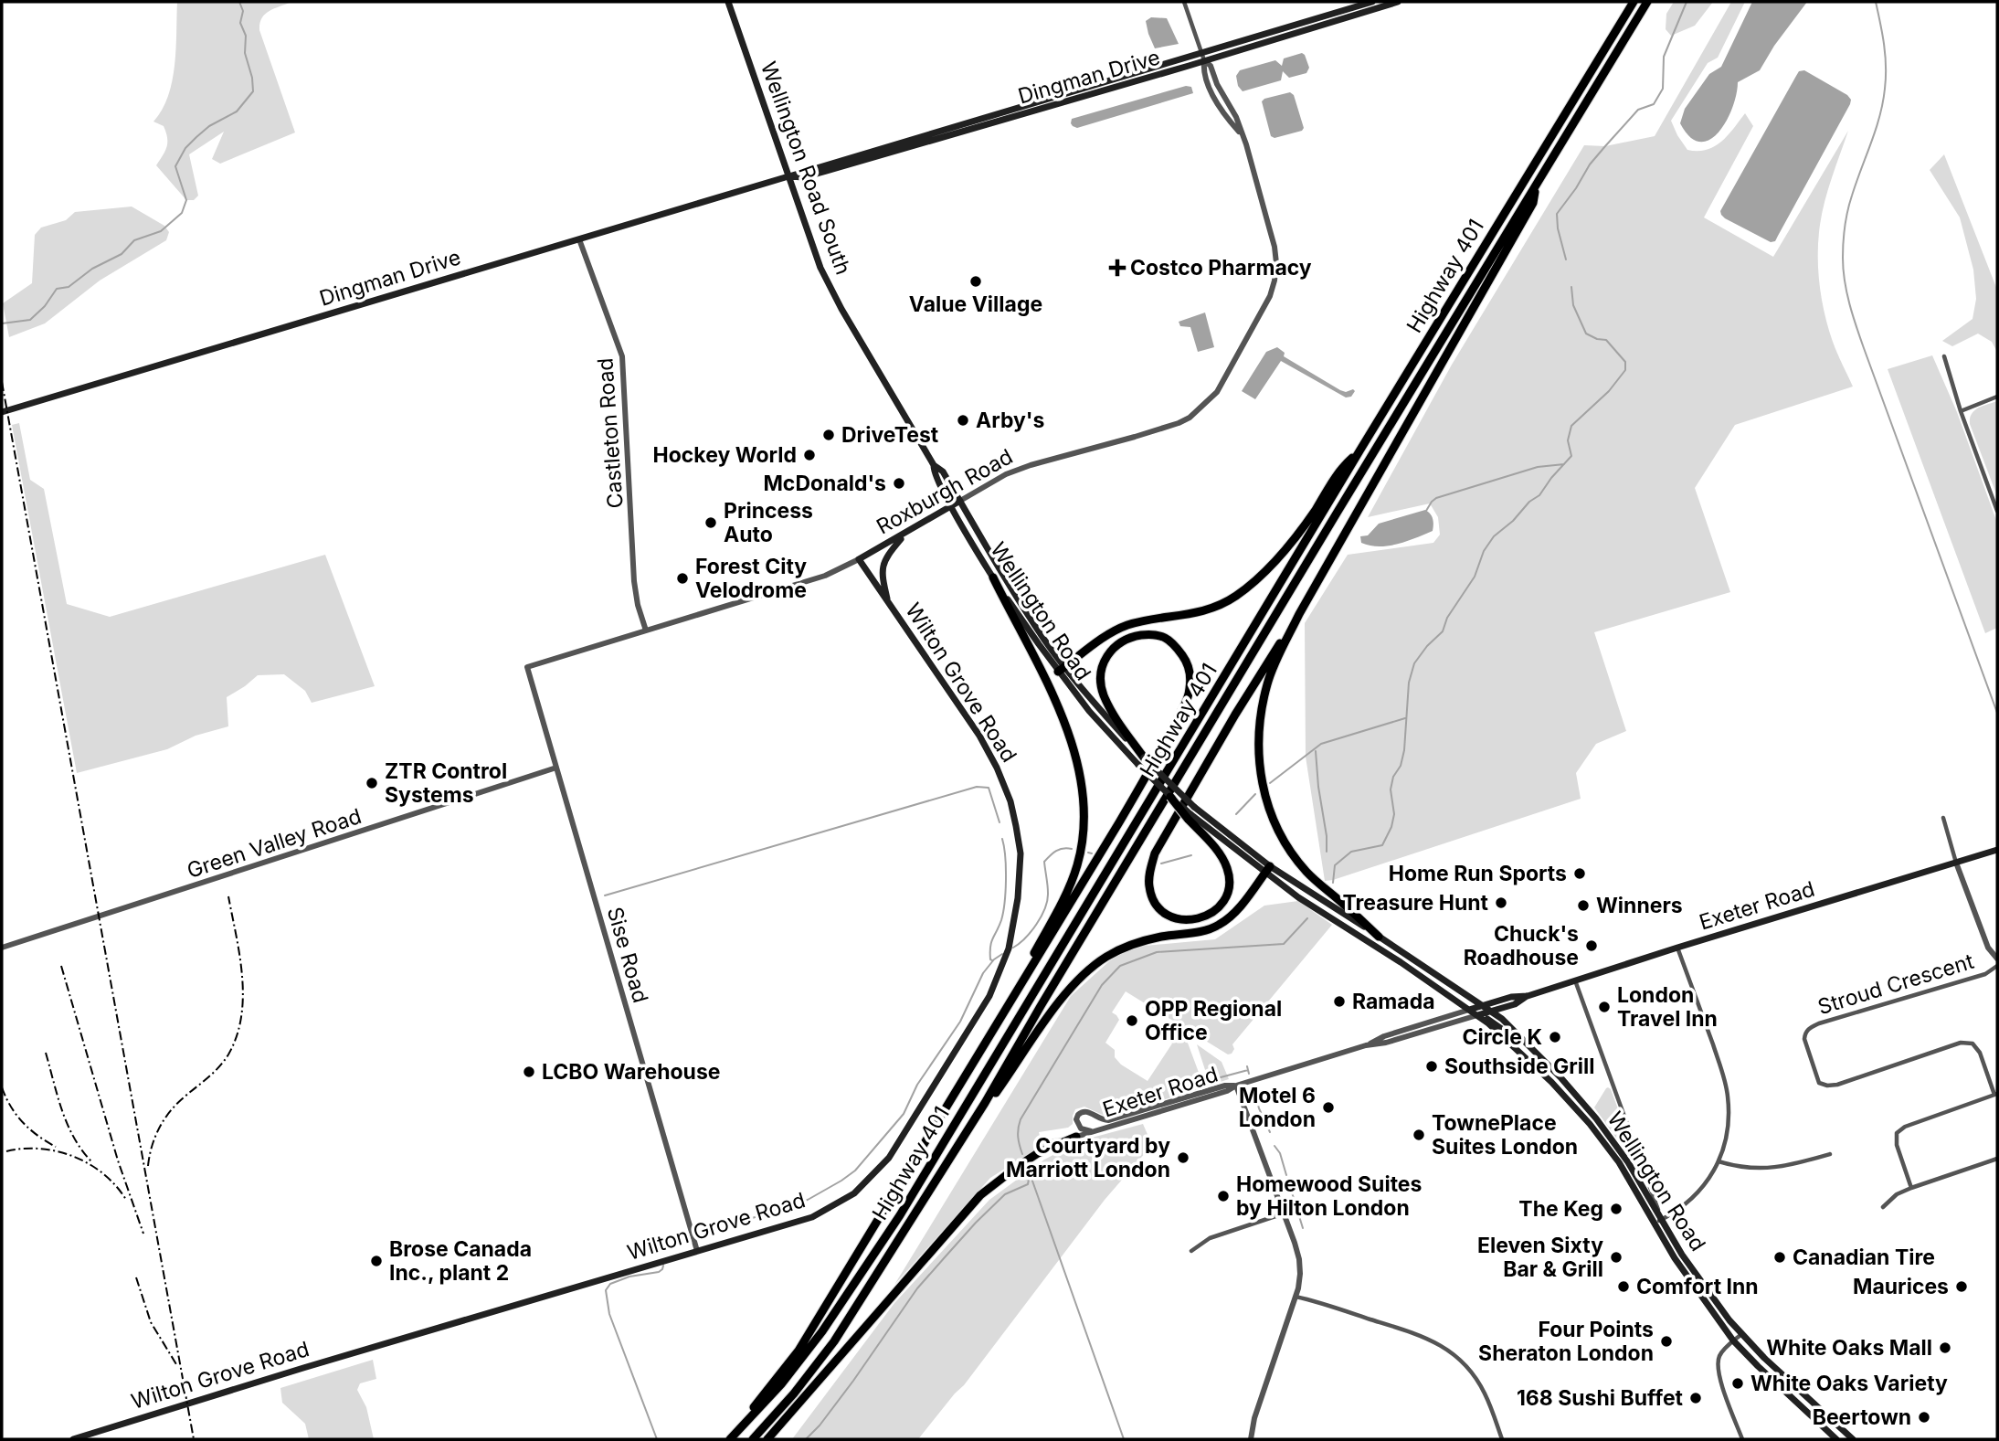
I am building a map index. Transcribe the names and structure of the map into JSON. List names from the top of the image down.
{
  "streets": {
    "highway": ["Highway 401"],
    "main road": [
      "Dingman Drive",
      "Wellington Road South",
      "Roxburgh Road",
      "Wellington Road",
      "Wilton Grove Road",
      "Exeter Road"
    ],
    "street": [
      "Castleton Road",
      "Green Valley Road",
      "Sise Road",
      "Stroud Crescent"
    ]
  },
  "crossings": [
    ["Dingman Drive", "Wellington Road South"],
    ["Dingman Drive", "Castleton Road"],
    ["Dingman Drive", "Roxburgh Road"],
    ["Wellington Road South", "Roxburgh Road"],
    ["Wellington Road South", "Wellington Road"],
    ["Castleton Road", "Roxburgh Road"],
    ["Roxburgh Road", "Wellington Road"],
    ["Roxburgh Road", "Wilton Grove Road"],
    ["Roxburgh Road", "Sise Road"],
    ["Wellington Road", "Exeter Road"],
    ["Wilton Grove Road", "Sise Road"],
    ["Green Valley Road", "Sise Road"]
  ],
  "places": {
    "health": ["Costco Pharmacy"],
    "other": [
      "Value Village",
      "Arby's",
      "DriveTest",
      "Hockey World",
      "McDonald's",
      "Princess Auto",
      "Forest City Velodrome",
      "ZTR Control Systems",
      "Home Run Sports",
      "Treasure Hunt",
      "Winners",
      "Chuck's Roadhouse",
      "Ramada",
      "London Travel Inn",
      "OPP Regional Office",
      "Circle K",
      "Southside Grill",
      "LCBO Warehouse",
      "Motel 6 London",
      "TownePlace Suites London",
      "Courtyard by Marriott London",
      "Homewood Suites by Hilton London",
      "The Keg",
      "Eleven Sixty Bar & Grill",
      "Canadian Tire",
      "Brose Canada Inc., plant 2",
      "Comfort Inn",
      "Maurices",
      "Four Points Sheraton London",
      "White Oaks Mall",
      "White Oaks Variety",
      "168 Sushi Buffet",
      "Beertown"
    ]
  }
}
